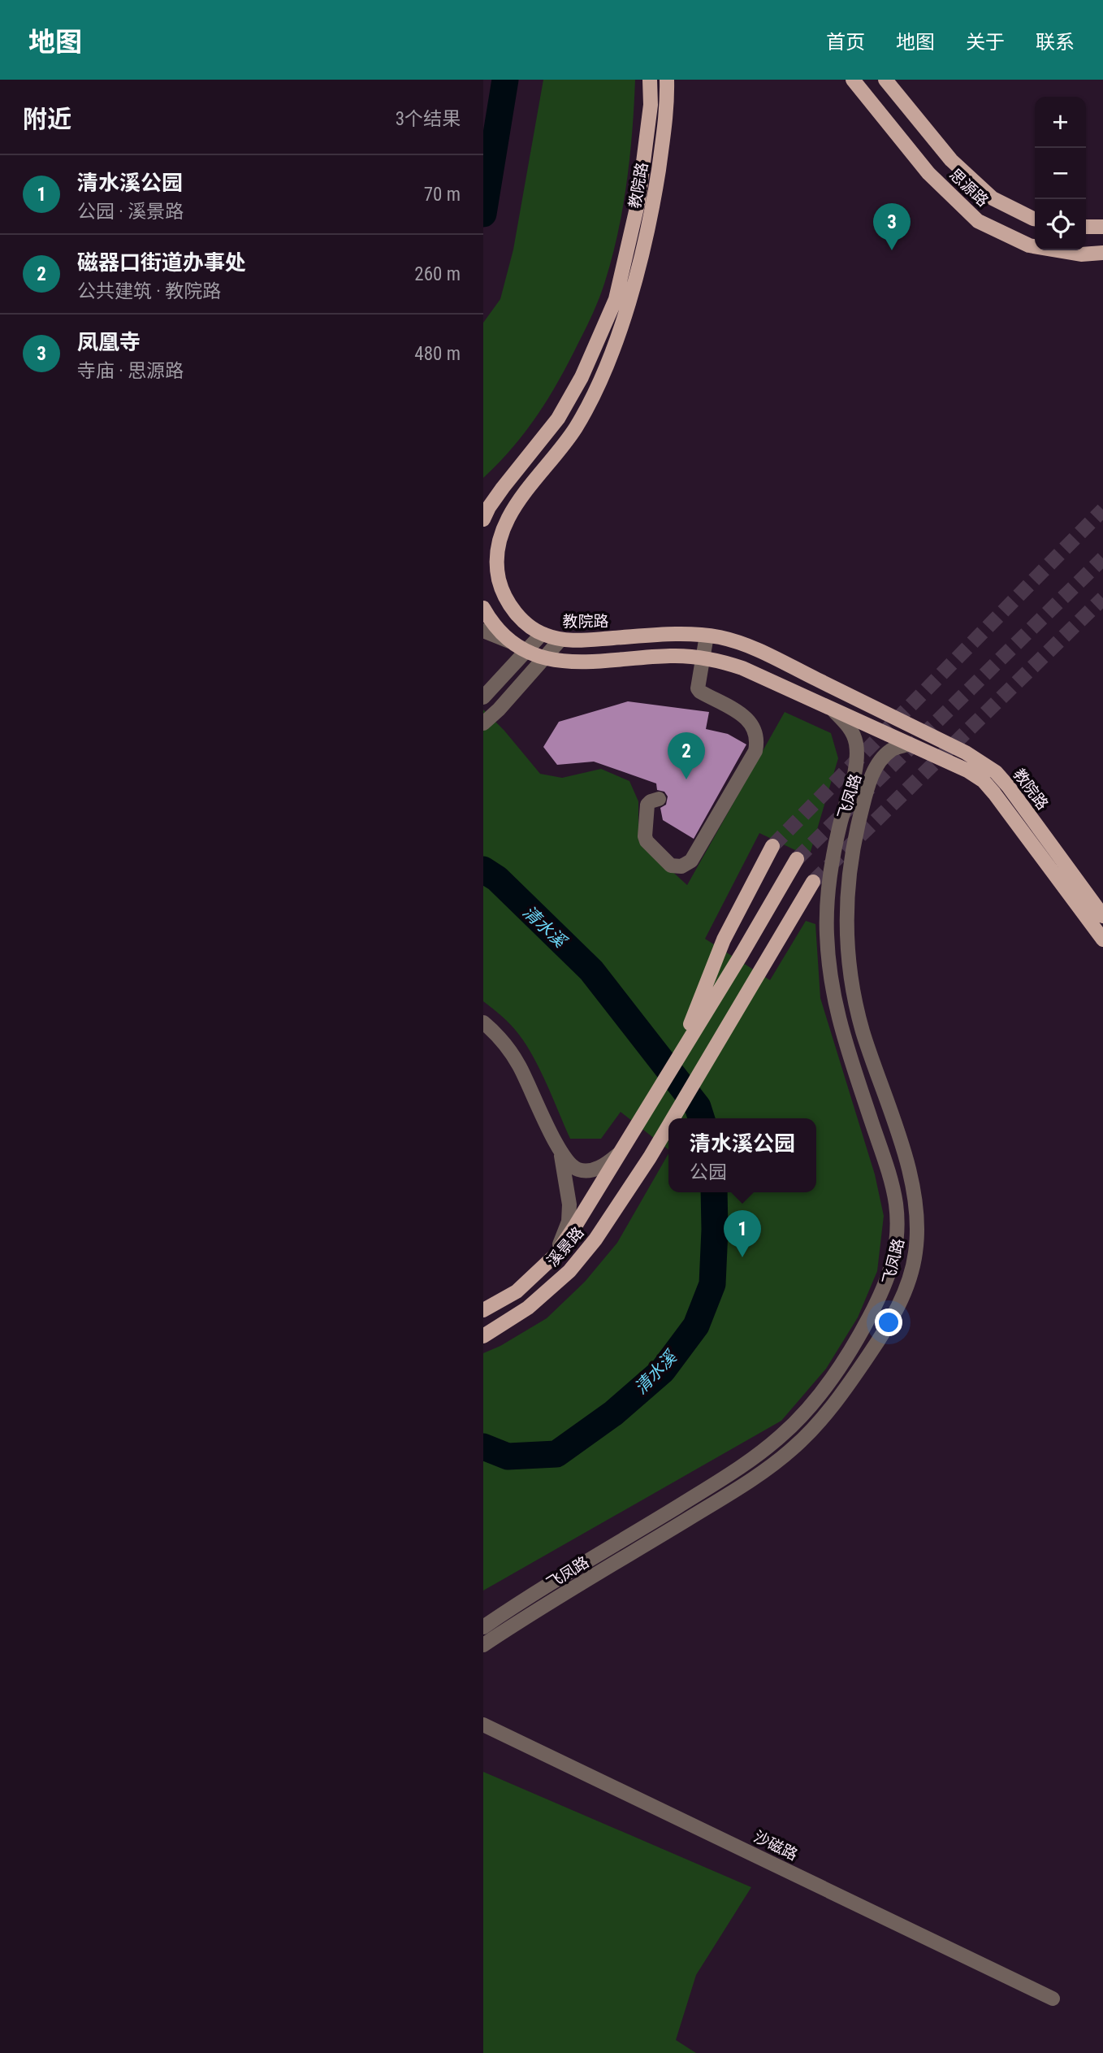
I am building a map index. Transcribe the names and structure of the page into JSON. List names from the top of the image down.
{
  "streets": {
    "main road": ["教院路", "思源路", "溪景路"],
    "street": ["飞凤路", "沙磁路"]
  },
  "crossings": [
    ["教院路", "飞凤路"]
  ],
  "water": ["清水溪"],
  "page": {
    "header": "地图",
    "nav": [
      "首页",
      "地图",
      "关于",
      "联系"
    ],
    "heading": ["附近", "3个结果"],
    "map_buttons": ["+", "−"],
    "list": [
      {
        "mark": "1",
        "name": "清水溪公园",
        "note": "公园 · 溪景路",
        "value": "70 m"
      },
      {
        "mark": "2",
        "name": "磁器口街道办事处",
        "note": "公共建筑 · 教院路",
        "value": "260 m"
      },
      {
        "mark": "3",
        "name": "凤凰寺",
        "note": "寺庙 · 思源路",
        "value": "480 m"
      }
    ],
    "pins": ["3", "2", "1"],
    "popup": ["清水溪公园", "公园"]
  }
}
